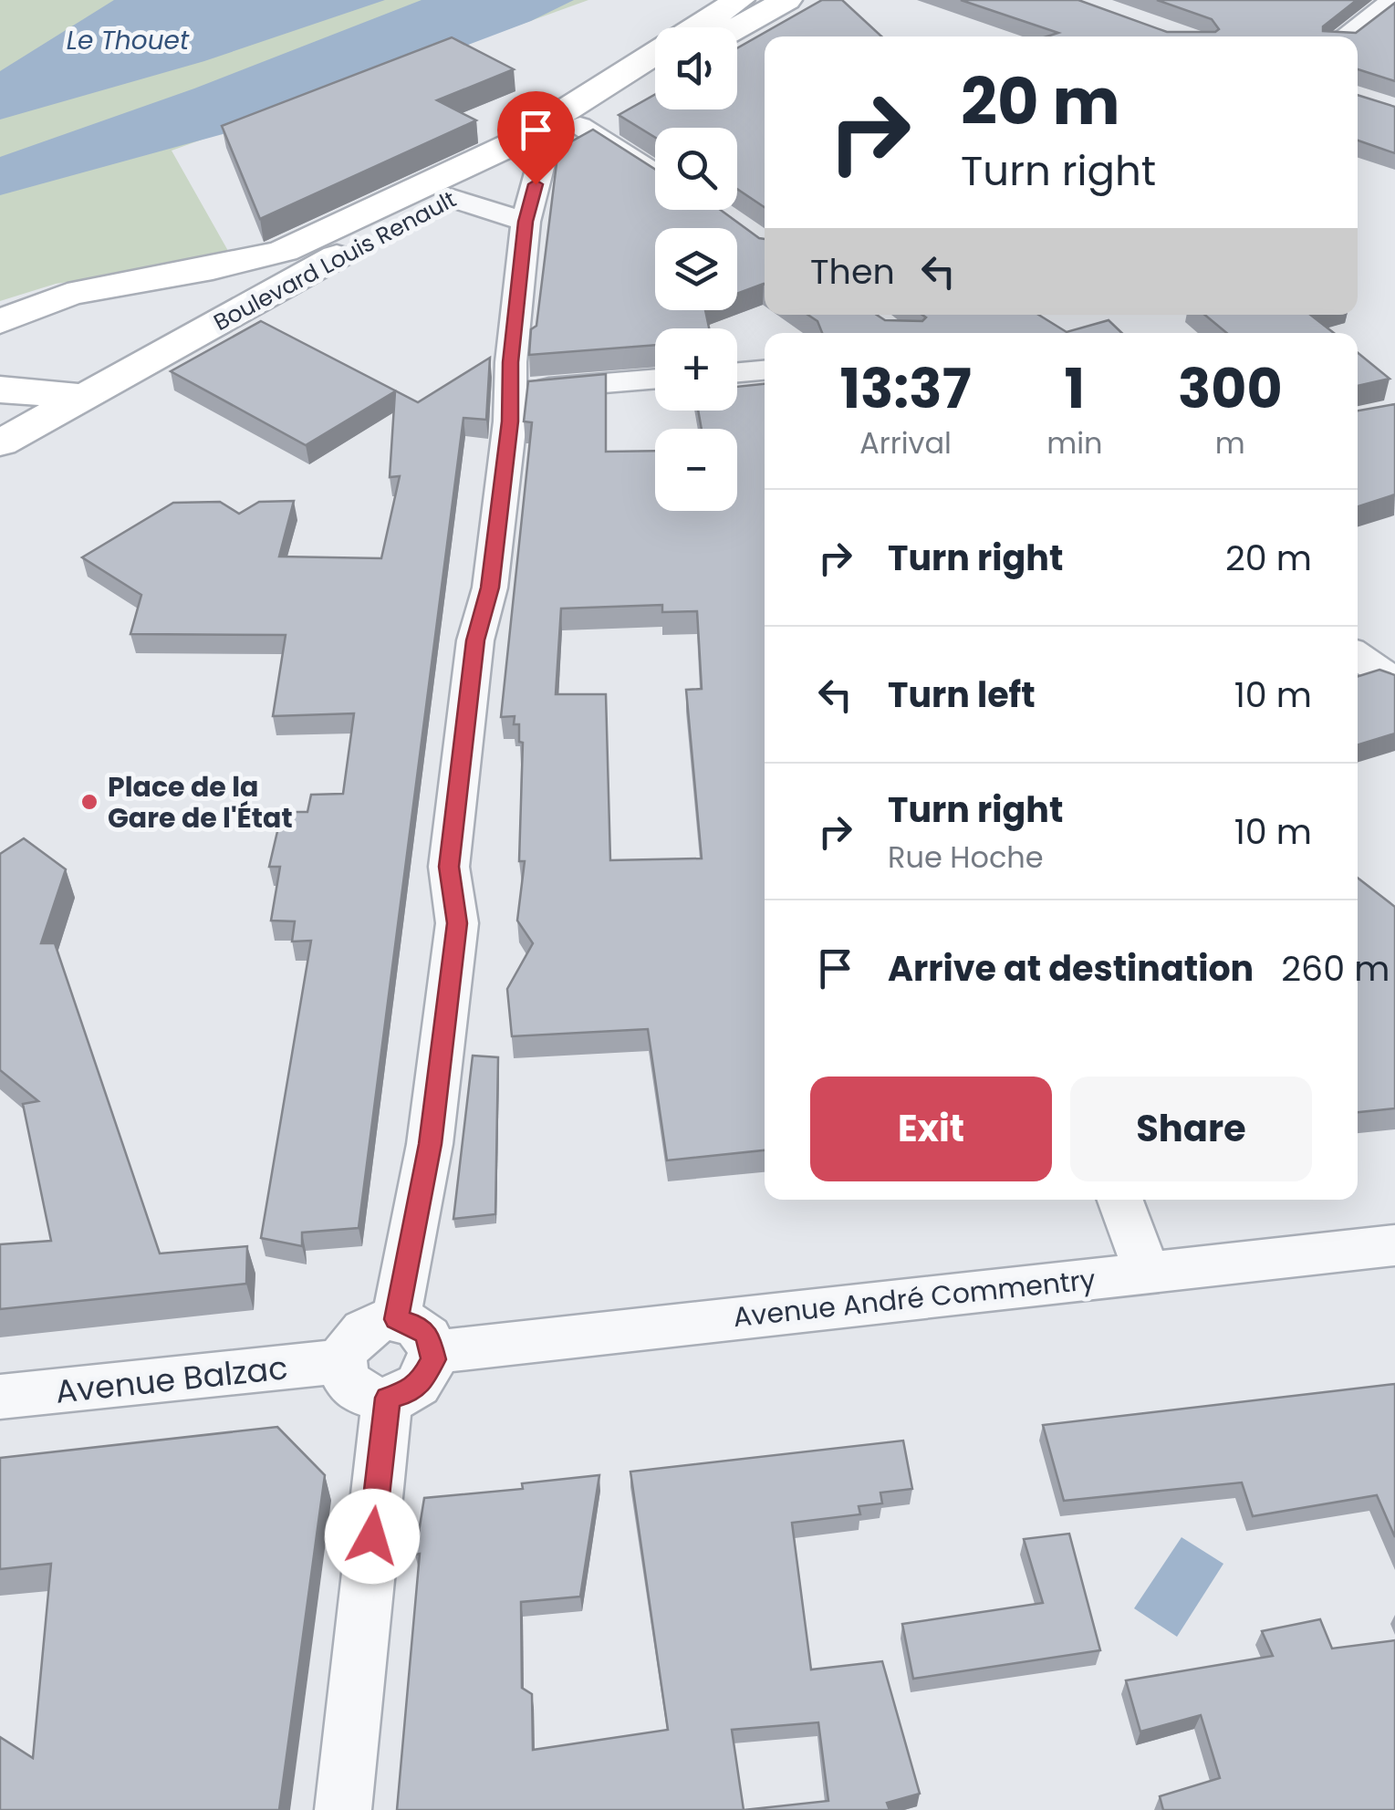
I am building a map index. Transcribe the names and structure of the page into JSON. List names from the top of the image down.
{
  "streets": {
    "main road": ["Boulevard Louis Renault"],
    "street": ["Avenue André Commentry", "Avenue Balzac"]
  },
  "crossings": [
    ["Avenue André Commentry", "Avenue Balzac"]
  ],
  "water": ["Le Thouet"],
  "places": ["Place de la Gare de l'État"],
  "page": {
    "map_buttons": ["+", "−"],
    "turn": ["20 m", "Turn right"],
    "then": "Then",
    "eta": [
      "13:37",
      "Arrival",
      "1",
      "min",
      "300",
      "m"
    ],
    "list": [
      {
        "name": "Turn right",
        "value": "20 m"
      },
      {
        "name": "Turn left",
        "value": "10 m"
      },
      {
        "name": "Turn right",
        "note": "Rue Hoche",
        "value": "10 m"
      },
      {
        "name": "Arrive at destination",
        "value": "260 m"
      }
    ],
    "buttons": ["Exit", "Share"]
  }
}
